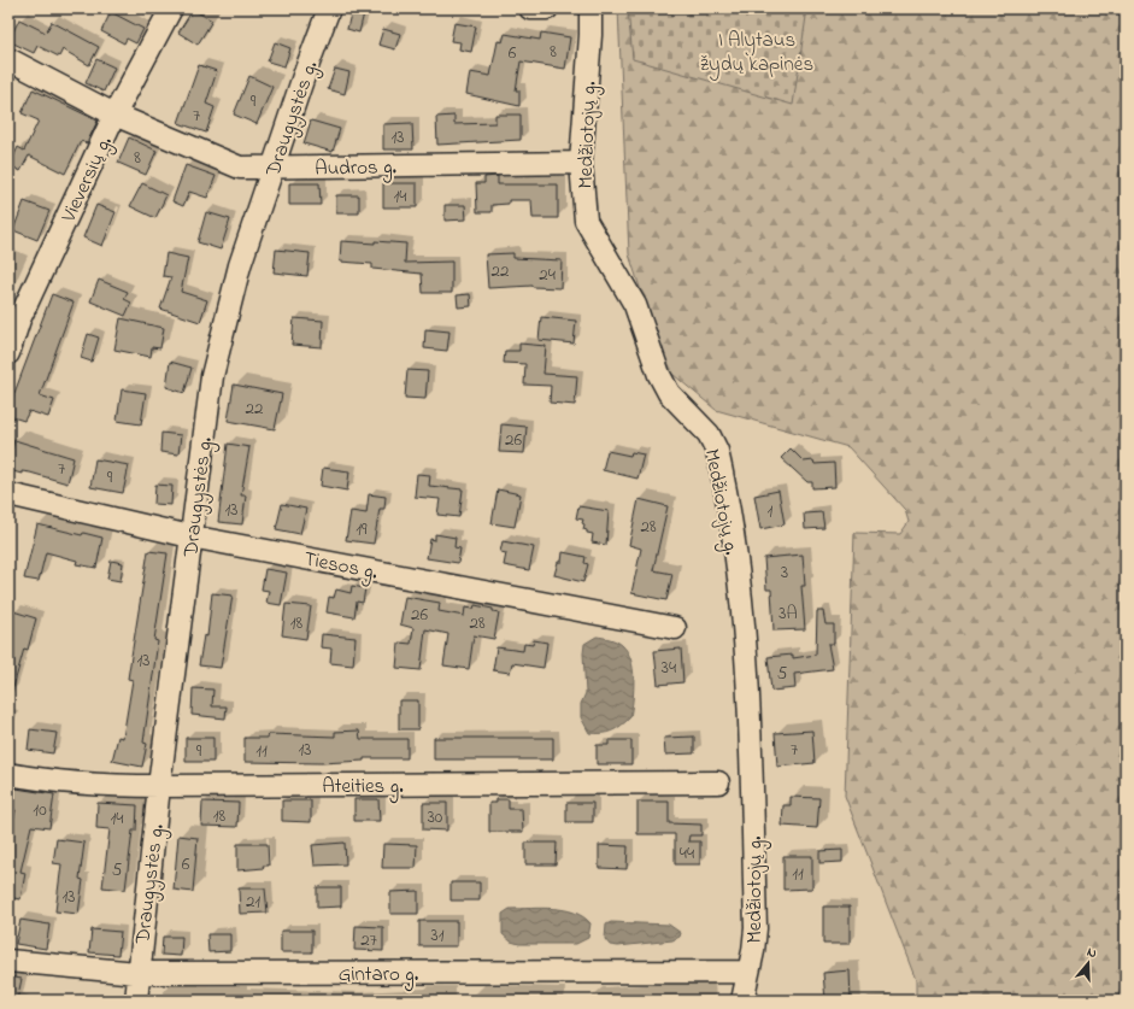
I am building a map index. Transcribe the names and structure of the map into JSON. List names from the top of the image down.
{
  "streets": {
    "street": [
      "Draugystės g.",
      "Medžiotojų g.",
      "Audros g.",
      "Vieversių g.",
      "Tiesos g.",
      "Ateities g.",
      "Gintaro g."
    ]
  },
  "crossings": [
    ["Draugystės g.", "Audros g."],
    ["Draugystės g.", "Tiesos g."],
    ["Draugystės g.", "Ateities g."],
    ["Draugystės g.", "Gintaro g."],
    ["Medžiotojų g.", "Audros g."],
    ["Medžiotojų g.", "Gintaro g."],
    ["Audros g.", "Vieversių g."]
  ],
  "parks": ["I Alytaus žydų kapinės"],
  "house_numbers": [
    "8",
    "6",
    "9",
    "7",
    "13",
    "8",
    "14",
    "22",
    "24",
    "22",
    "26",
    "7",
    "9",
    "13",
    "1",
    "28",
    "19",
    "3",
    "3A",
    "26",
    "18",
    "28",
    "13",
    "34",
    "5",
    "13",
    "7",
    "9",
    "11",
    "10",
    "18",
    "30",
    "14",
    "44",
    "6",
    "5",
    "11",
    "13",
    "21",
    "31",
    "27"
  ],
  "north": "top"
}
